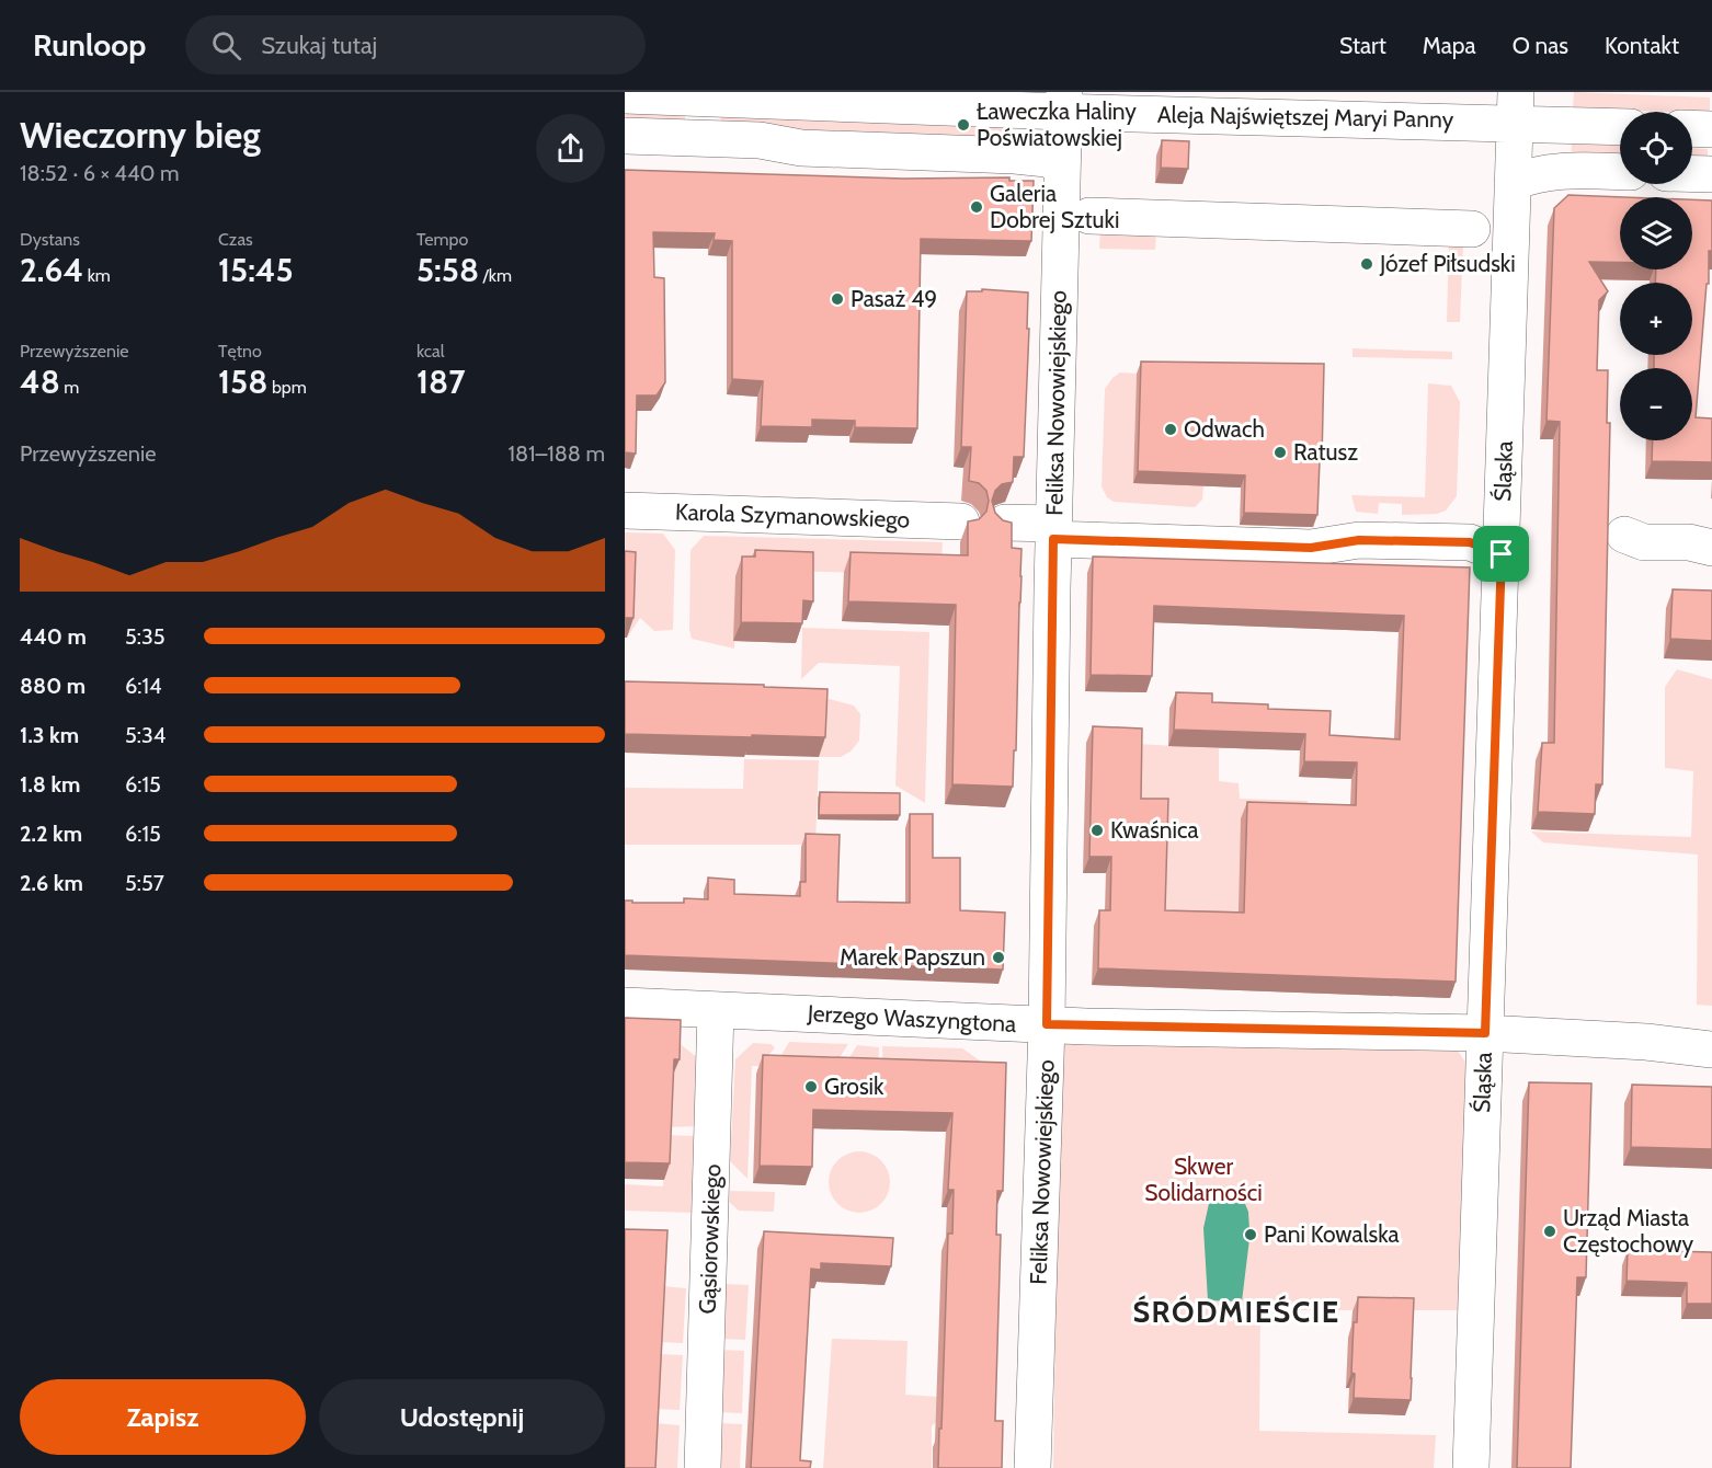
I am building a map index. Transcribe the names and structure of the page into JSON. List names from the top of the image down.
{
  "streets": {
    "street": [
      "Aleja Najświętszej Maryi Panny",
      "Feliksa Nowowiejskiego",
      "Śląska",
      "Karola Szymanowskiego",
      "Jerzego Waszyngtona",
      "Gąsiorowskiego"
    ]
  },
  "crossings": [
    ["Aleja Najświętszej Maryi Panny", "Feliksa Nowowiejskiego"],
    ["Aleja Najświętszej Maryi Panny", "Śląska"],
    ["Feliksa Nowowiejskiego", "Jerzego Waszyngtona"],
    ["Śląska", "Jerzego Waszyngtona"],
    ["Jerzego Waszyngtona", "Gąsiorowskiego"]
  ],
  "districts": ["ŚRÓDMIEŚCIE"],
  "parks": ["Skwer Solidarności"],
  "places": [
    "Ławeczka Haliny Poświatowskiej",
    "Galeria Dobrej Sztuki",
    "Józef Piłsudski",
    "Pasaż 49",
    "Odwach",
    "Ratusz",
    "Kwaśnica",
    "Marek Papszun",
    "Grosik",
    "Urząd Miasta Częstochowy",
    "Pani Kowalska"
  ],
  "page": {
    "header": "Runloop",
    "search": "Szukaj tutaj",
    "nav": [
      "Start",
      "Mapa",
      "O nas",
      "Kontakt"
    ],
    "heading": ["Wieczorny bieg", "18:52 · 6 × 440 m"],
    "map_buttons": ["+", "−"],
    "stats": [
      ["Dystans", "2.64 km"],
      ["Czas", "15:45"],
      ["Tempo", "5:58 /km"],
      ["Przewyższenie", "48 m"],
      ["Tętno", "158 bpm"],
      ["kcal", "187"]
    ],
    "chart": ["Przewyższenie", "181–188 m"],
    "list": [
      {
        "name": "440 m",
        "note": "5:35"
      },
      {
        "name": "880 m",
        "note": "6:14"
      },
      {
        "name": "1.3 km",
        "note": "5:34"
      },
      {
        "name": "1.8 km",
        "note": "6:15"
      },
      {
        "name": "2.2 km",
        "note": "6:15"
      },
      {
        "name": "2.6 km",
        "note": "5:57"
      }
    ],
    "buttons": ["Zapisz", "Udostępnij"]
  }
}
